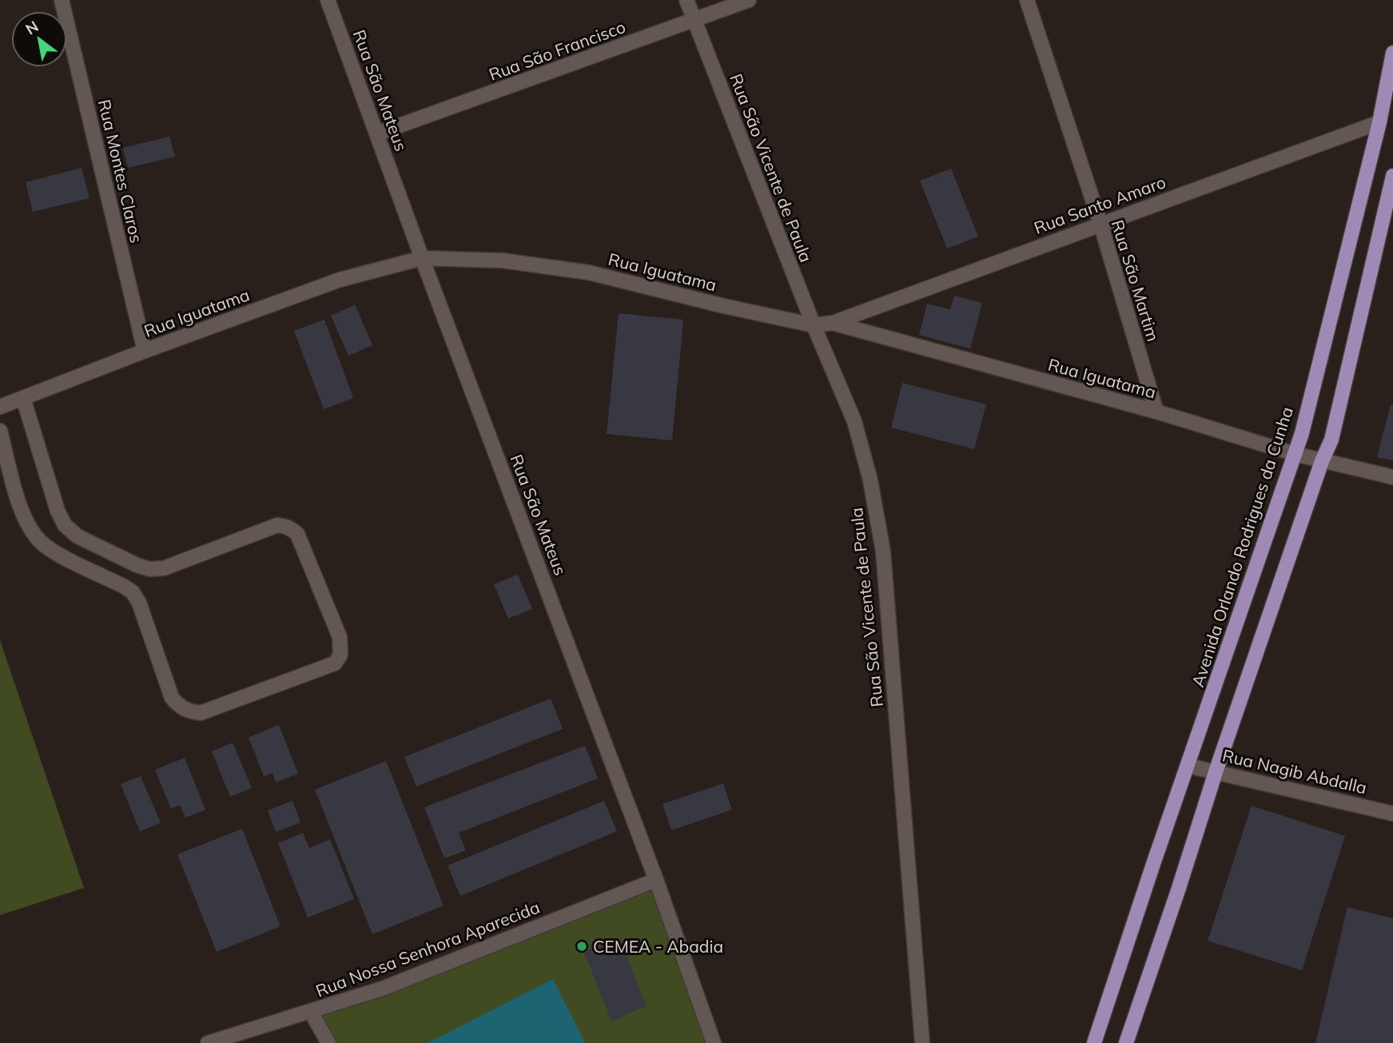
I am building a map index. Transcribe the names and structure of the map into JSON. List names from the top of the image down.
{
  "streets": {
    "main road": ["Avenida Orlando Rodrigues da Cunha"],
    "street": [
      "Rua São Francisco",
      "Rua São Mateus",
      "Rua São Vicente de Paula",
      "Rua Montes Claros",
      "Rua Santo Amaro",
      "Rua Iguatama",
      "Rua São Martim",
      "Rua Nagib Abdalla",
      "Rua Nossa Senhora Aparecida"
    ]
  },
  "crossings": [
    ["Rua São Francisco", "Rua São Mateus"],
    ["Rua São Francisco", "Rua São Vicente de Paula"],
    ["Rua São Mateus", "Rua Iguatama"],
    ["Rua São Mateus", "Rua Nossa Senhora Aparecida"],
    ["Rua São Vicente de Paula", "Rua Iguatama"],
    ["Rua Montes Claros", "Rua Iguatama"],
    ["Rua Santo Amaro", "Rua Iguatama"],
    ["Rua Santo Amaro", "Rua São Martim"],
    ["Rua Santo Amaro", "Avenida Orlando Rodrigues da Cunha"],
    ["Rua Iguatama", "Rua São Martim"],
    ["Rua Iguatama", "Avenida Orlando Rodrigues da Cunha"],
    ["Avenida Orlando Rodrigues da Cunha", "Rua Nagib Abdalla"]
  ],
  "places": ["CEMEA - Abadia"],
  "north": "top left"
}
